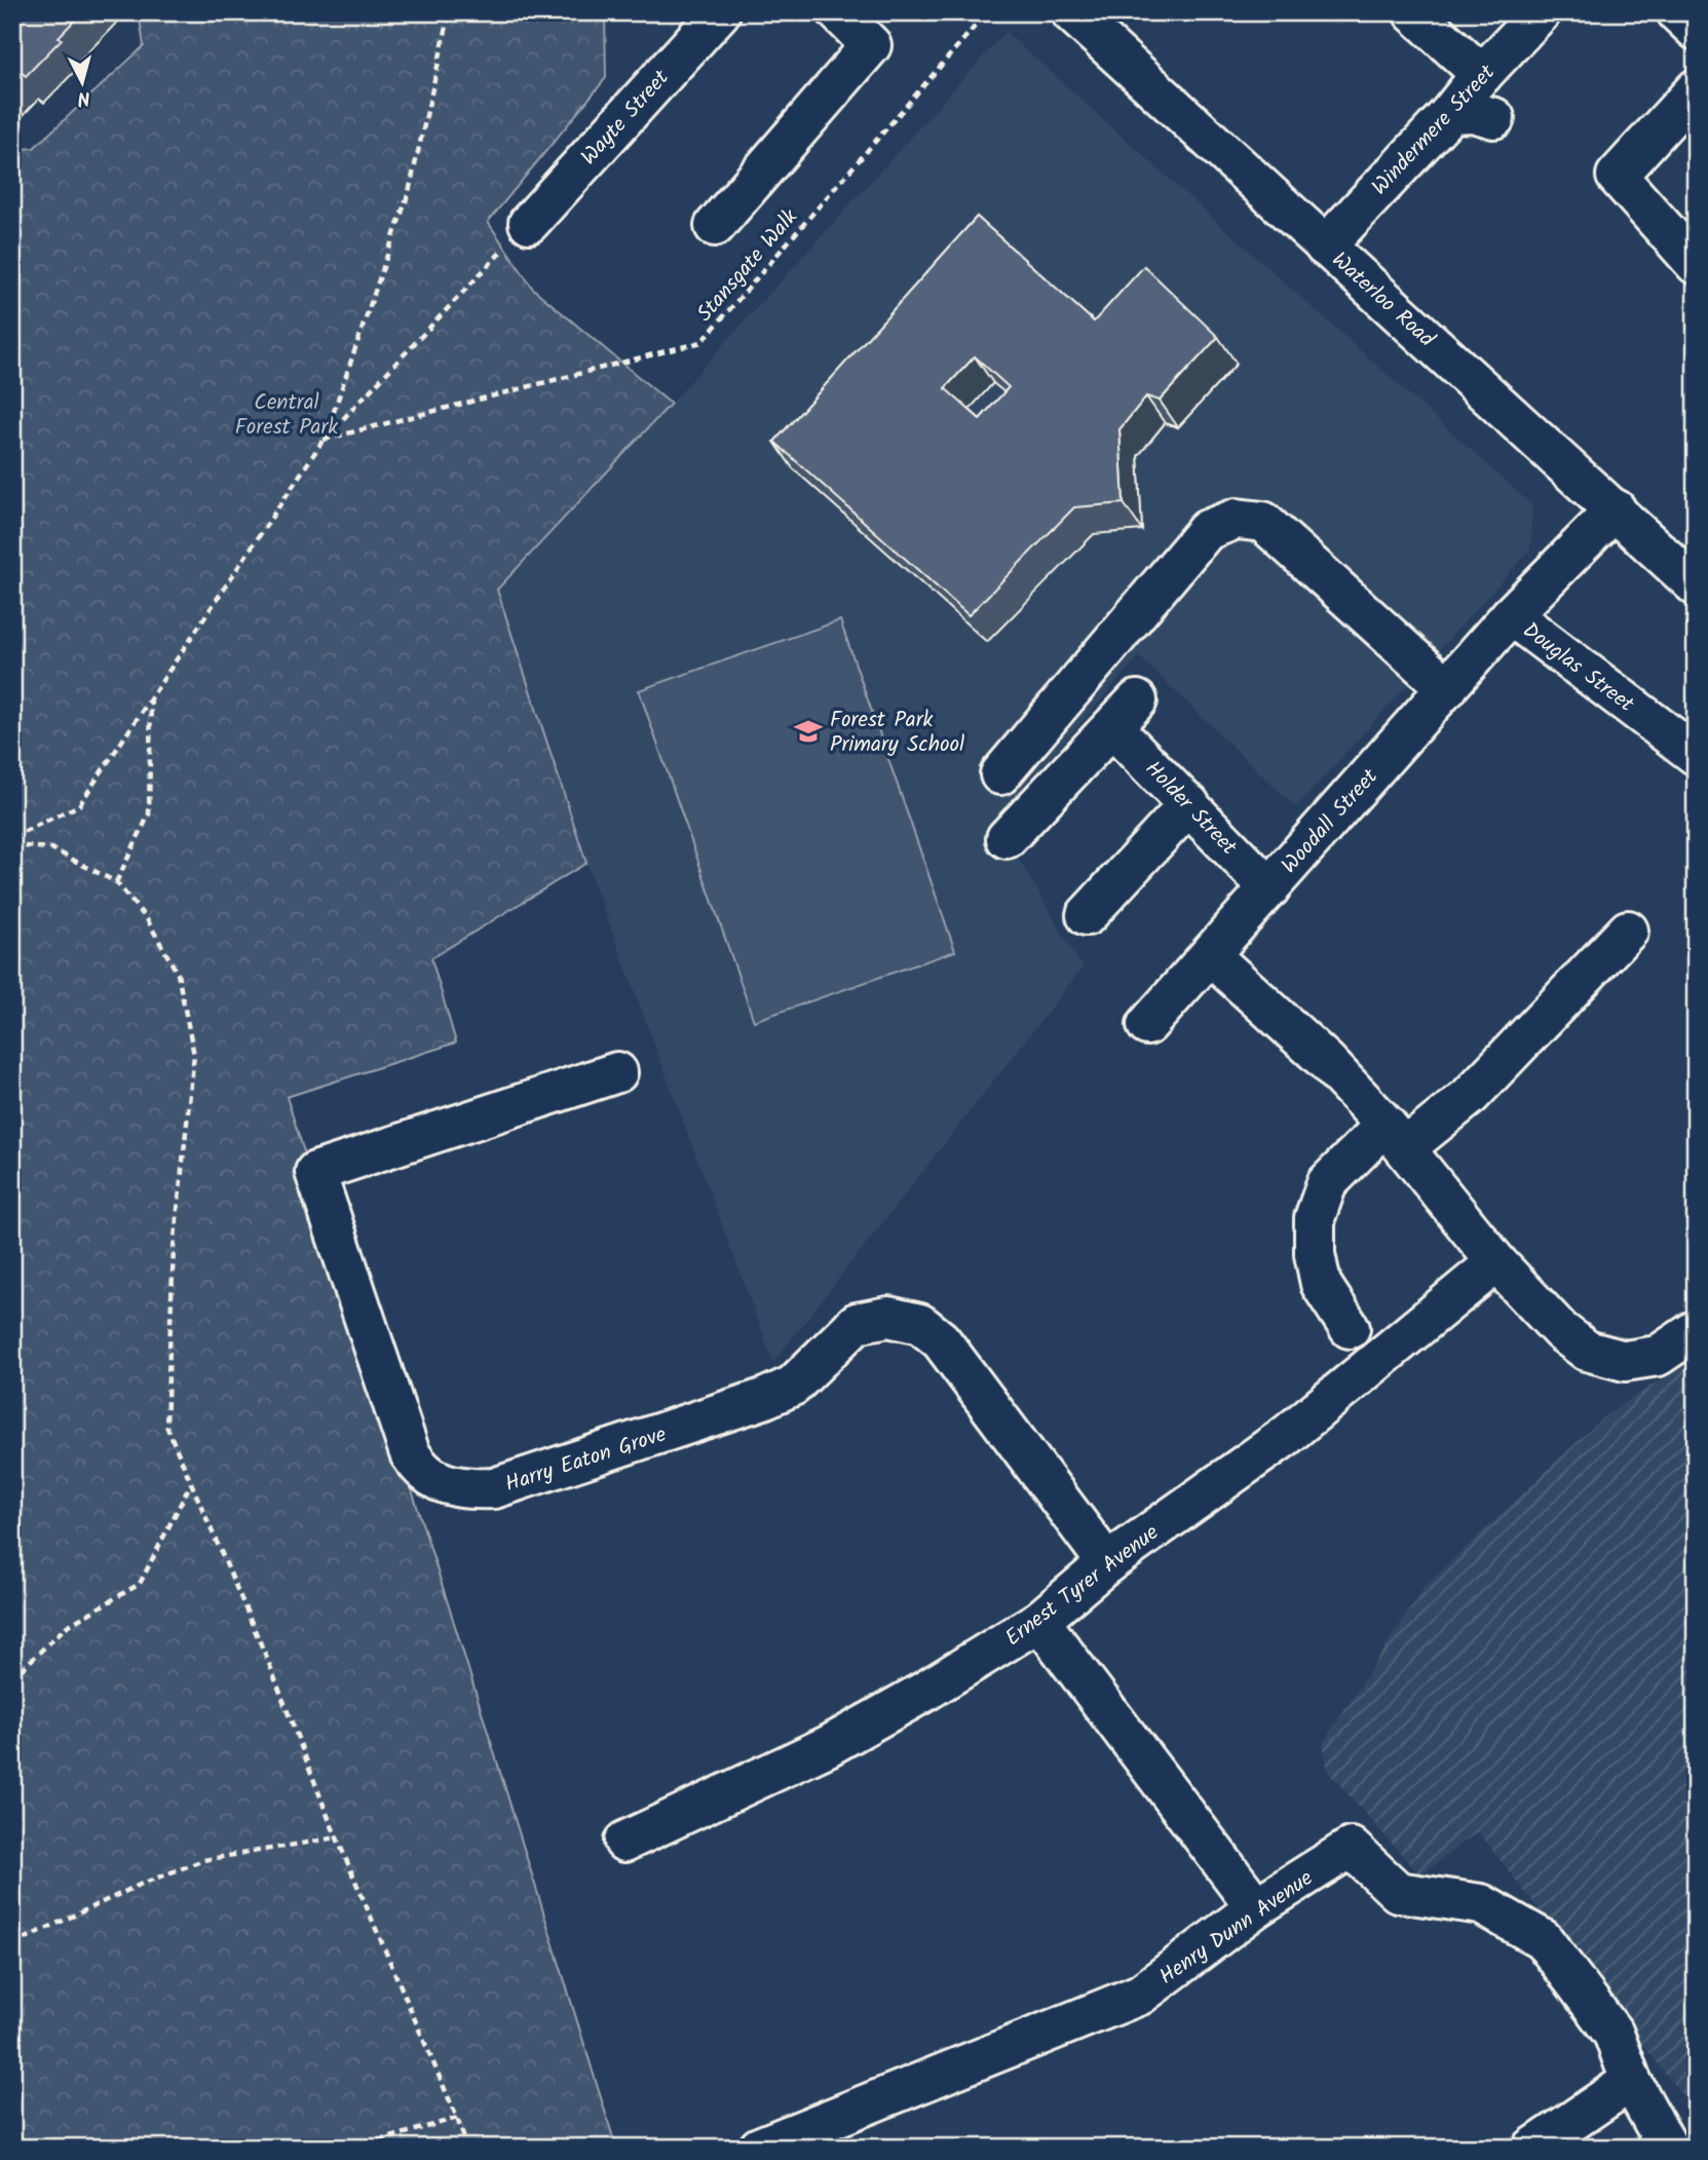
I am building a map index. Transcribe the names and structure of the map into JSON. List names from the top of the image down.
{
  "streets": {
    "main road": [
      "Wayte Street",
      "Windermere Street",
      "Waterloo Road",
      "Douglas Street",
      "Holder Street",
      "Woodall Street",
      "Harry Eaton Grove",
      "Ernest Tyrer Avenue",
      "Henry Dunn Avenue"
    ],
    "path": ["Stansgate Walk"]
  },
  "crossings": [
    ["Windermere Street", "Waterloo Road"],
    ["Waterloo Road", "Douglas Street"],
    ["Douglas Street", "Woodall Street"],
    ["Holder Street", "Woodall Street"],
    ["Harry Eaton Grove", "Ernest Tyrer Avenue"]
  ],
  "parks": ["Central Forest Park"],
  "places": {
    "school or university": ["Forest Park Primary School"]
  },
  "north": "bottom"
}
